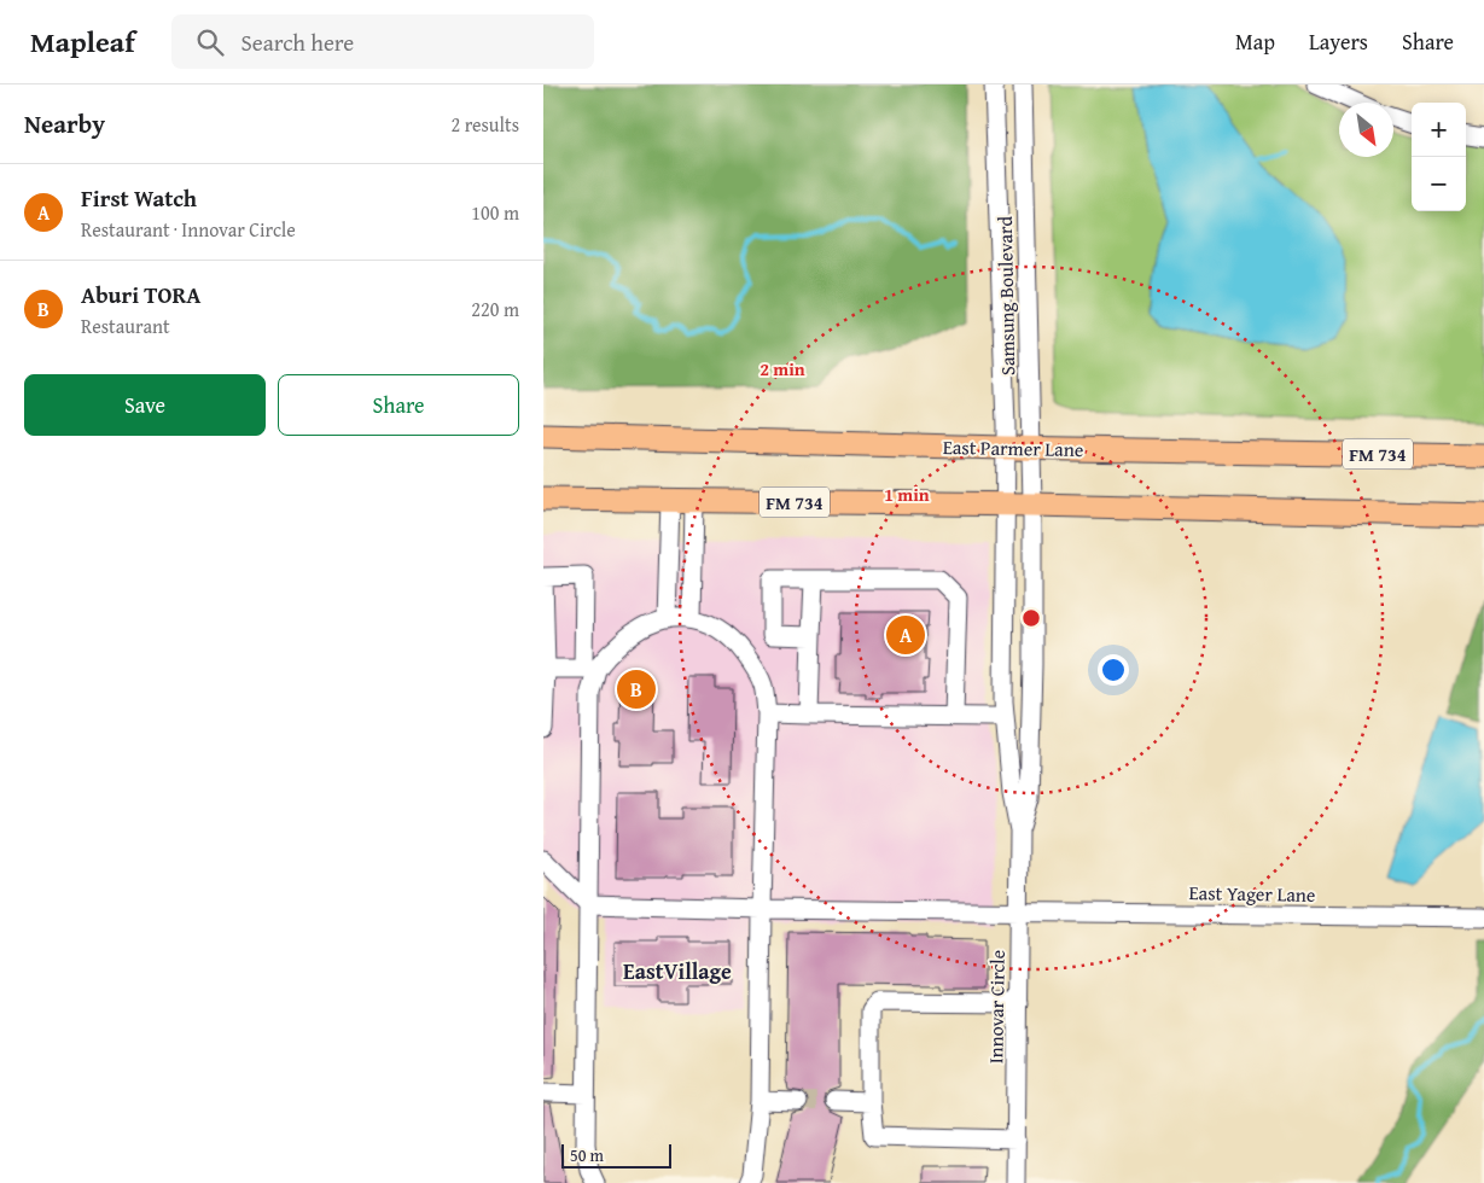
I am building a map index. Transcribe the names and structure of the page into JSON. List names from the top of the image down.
{
  "streets": {
    "main road": ["East Parmer Lane", "FM 734"],
    "street": ["Samsung Boulevard", "East Yager Lane", "Innovar Circle"]
  },
  "crossings": [
    ["Samsung Boulevard", "East Parmer Lane"],
    ["Samsung Boulevard", "FM 734"],
    ["Samsung Boulevard", "Innovar Circle"],
    ["FM 734", "Innovar Circle"],
    ["East Yager Lane", "Innovar Circle"]
  ],
  "districts": ["EastVillage"],
  "scale_bar": "50 m",
  "north": "bottom right",
  "page": {
    "header": "Mapleaf",
    "search": "Search here",
    "nav": ["Map", "Layers", "Share"],
    "heading": ["Nearby", "2 results"],
    "map_buttons": ["+", "−"],
    "list": [
      {
        "mark": "A",
        "name": "First Watch",
        "note": "Restaurant · Innovar Circle",
        "value": "100 m"
      },
      {
        "mark": "B",
        "name": "Aburi TORA",
        "note": "Restaurant",
        "value": "220 m"
      }
    ],
    "buttons": ["Save", "Share"],
    "pins": ["A", "B"],
    "scale": "50 m"
  },
  "rings": ["2 min", "1 min"]
}
